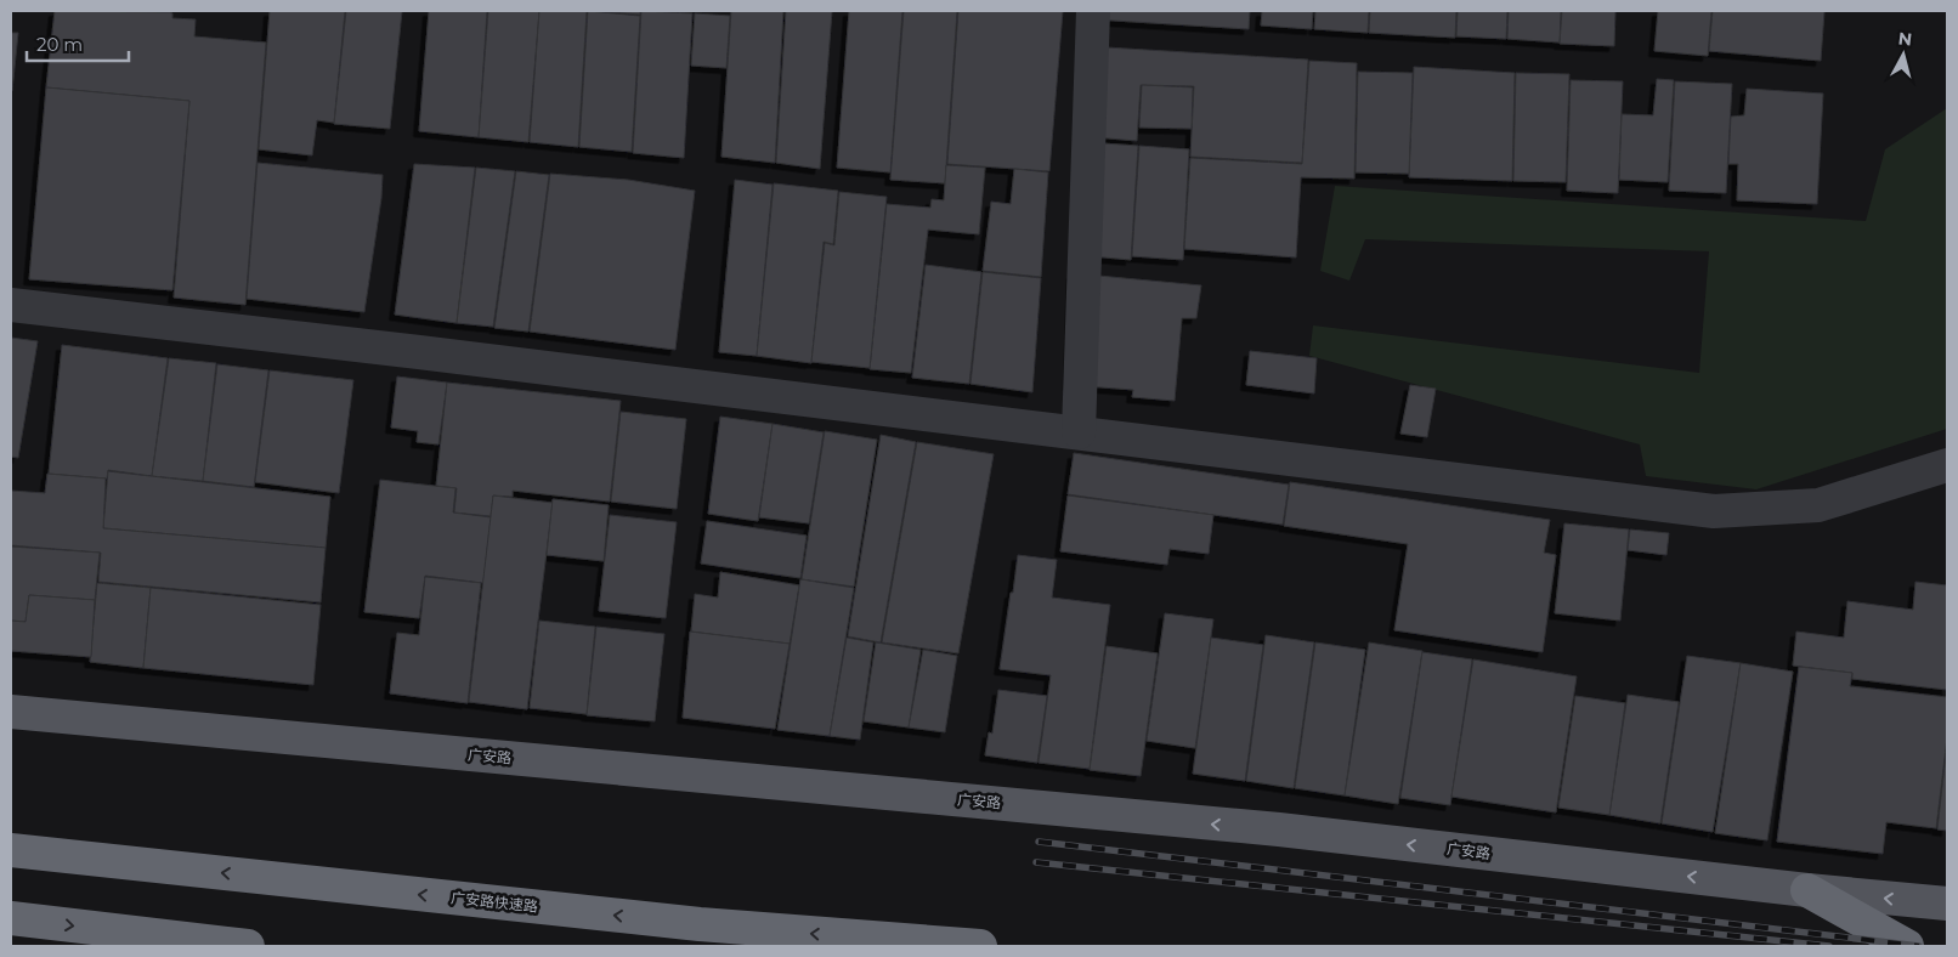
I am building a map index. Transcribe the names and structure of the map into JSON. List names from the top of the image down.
{
  "streets": {
    "highway": ["广安路快速路"],
    "main road": ["广安路"]
  },
  "one_way": ["广安路", "广安路快速路"],
  "scale_bar": "20 m",
  "north": "top"
}
